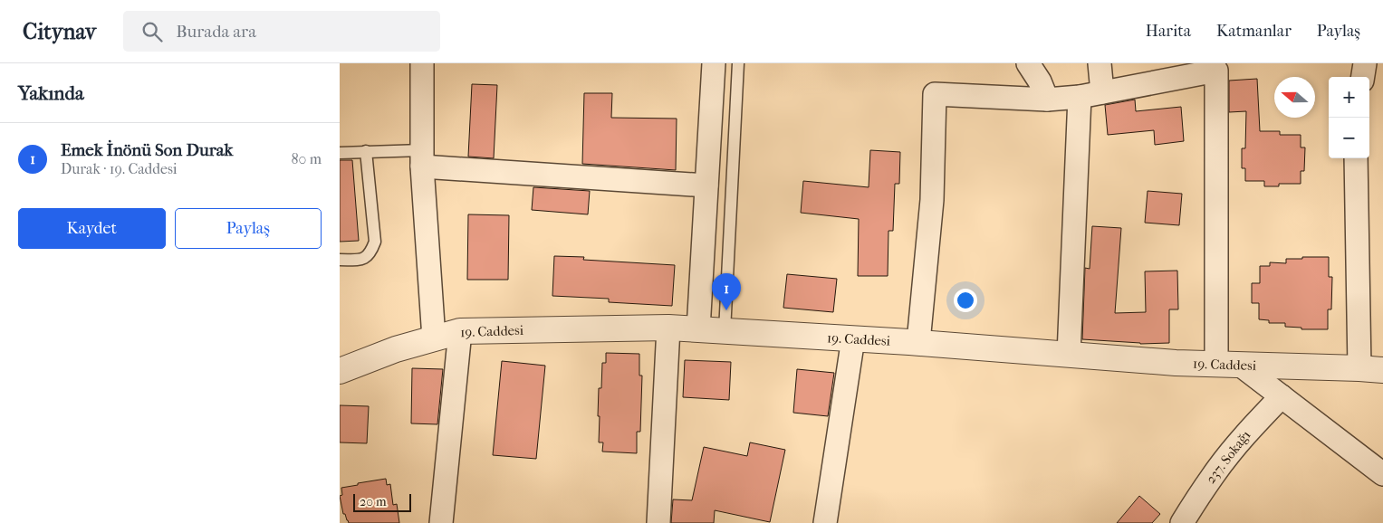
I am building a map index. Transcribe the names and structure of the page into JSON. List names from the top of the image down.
{
  "streets": {
    "street": ["19. Caddesi", "237. Sokağı"]
  },
  "scale_bar": "20 m",
  "north": "left",
  "page": {
    "header": "Citynav",
    "search": "Burada ara",
    "nav": ["Harita", "Katmanlar", "Paylaş"],
    "heading": "Yakında",
    "map_buttons": ["+", "−"],
    "list": [
      {
        "mark": "1",
        "name": "Emek İnönü Son Durak",
        "note": "Durak · 19. Caddesi",
        "value": "80 m"
      }
    ],
    "buttons": ["Kaydet", "Paylaş"],
    "pins": "1",
    "scale": "20 m"
  }
}
